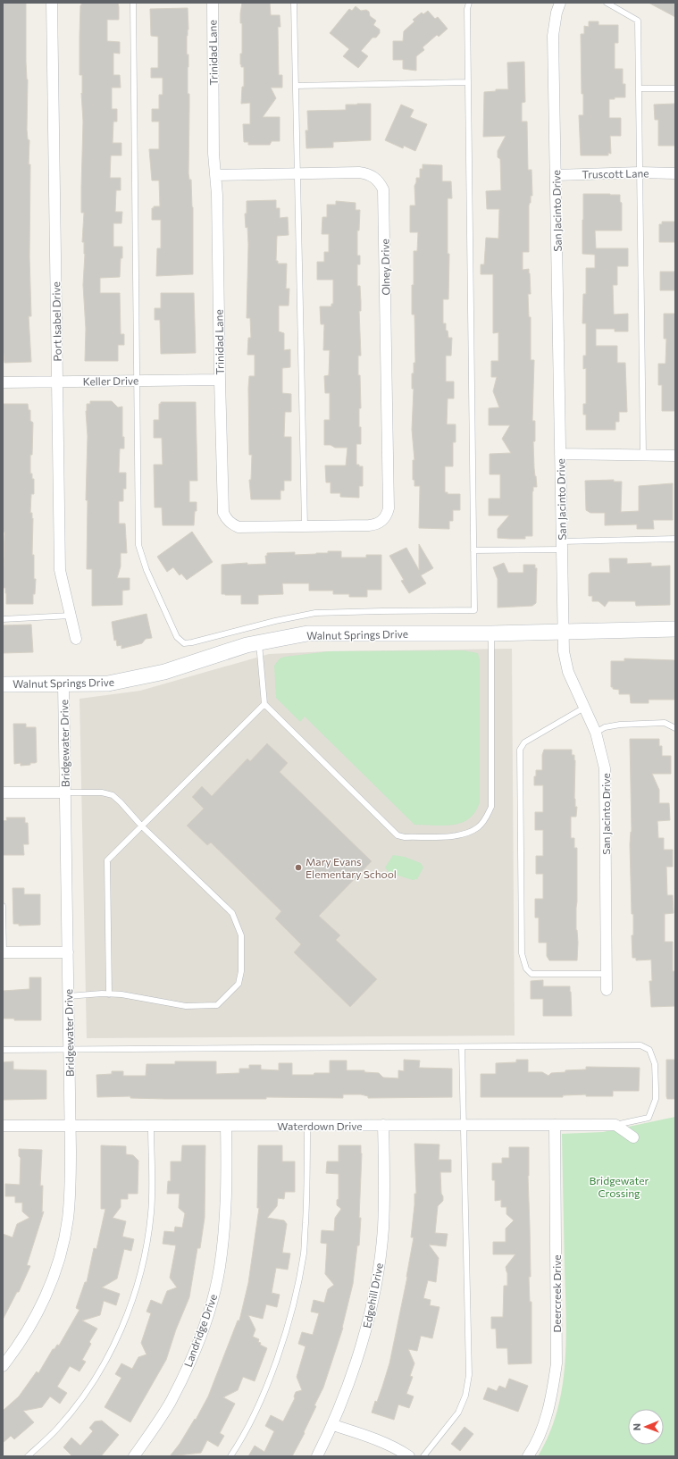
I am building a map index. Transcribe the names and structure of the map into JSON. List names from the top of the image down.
{
  "streets": {
    "street": [
      "Trinidad Lane",
      "Truscott Lane",
      "San Jacinto Drive",
      "Olney Drive",
      "Port Isabel Drive",
      "Keller Drive",
      "Walnut Springs Drive",
      "Bridgewater Drive",
      "Waterdown Drive",
      "Deercreek Drive",
      "Edgehill Drive",
      "Landridge Drive"
    ]
  },
  "crossings": [
    ["Trinidad Lane", "Olney Drive"],
    ["Trinidad Lane", "Keller Drive"],
    ["Truscott Lane", "San Jacinto Drive"],
    ["San Jacinto Drive", "Walnut Springs Drive"],
    ["Port Isabel Drive", "Keller Drive"],
    ["Walnut Springs Drive", "Bridgewater Drive"],
    ["Bridgewater Drive", "Waterdown Drive"],
    ["Waterdown Drive", "Deercreek Drive"],
    ["Waterdown Drive", "Edgehill Drive"],
    ["Waterdown Drive", "Landridge Drive"]
  ],
  "parks": ["Bridgewater Crossing"],
  "places": ["Mary Evans Elementary School"],
  "north": "left"
}
